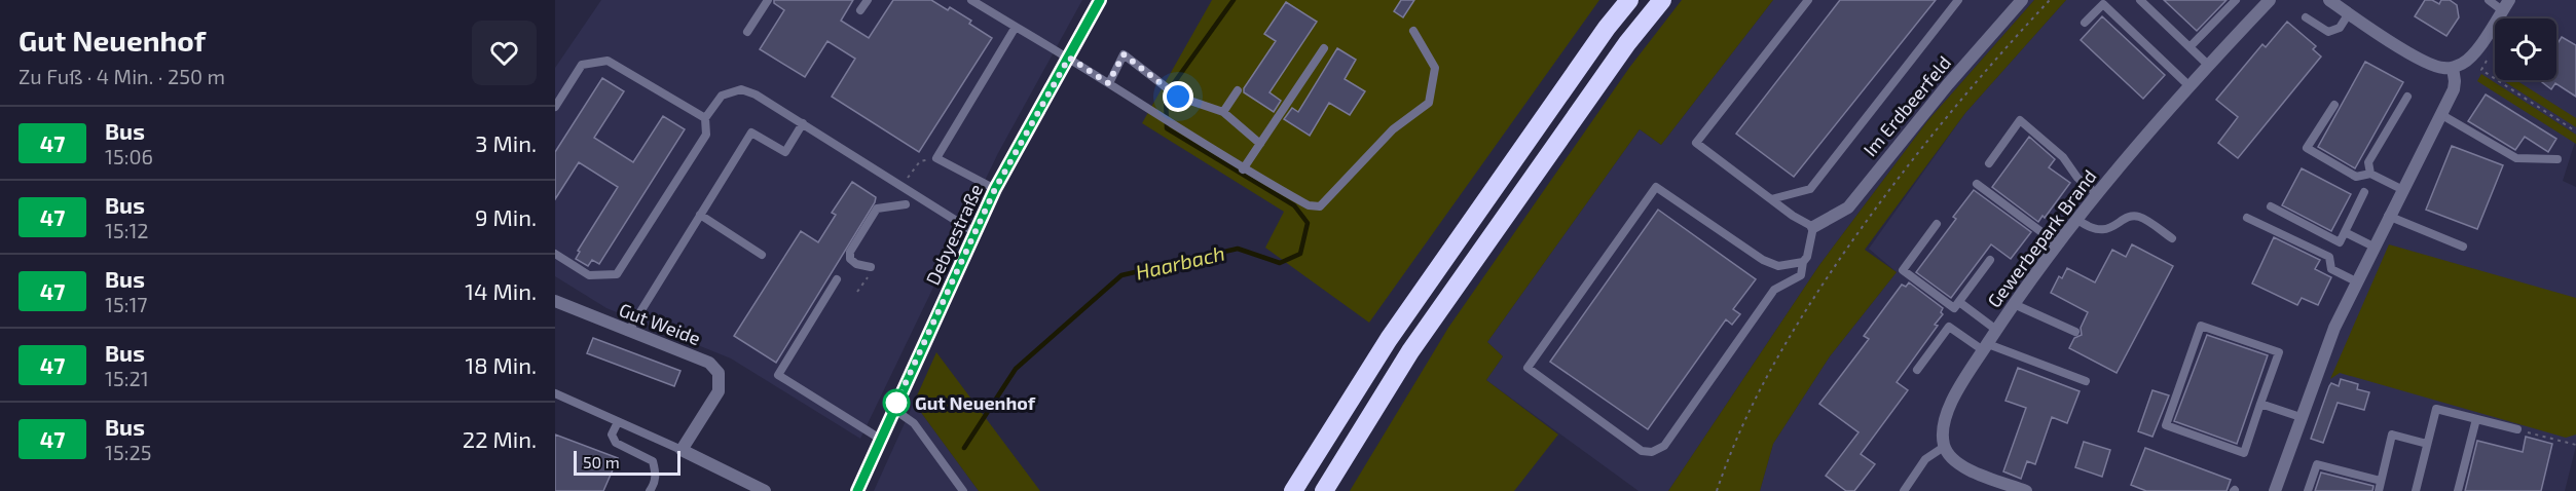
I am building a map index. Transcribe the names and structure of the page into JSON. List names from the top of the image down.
{
  "streets": {
    "main road": ["Debyestraße"],
    "street": ["Im Erdbeerfeld", "Gewerbepark Brand", "Gut Weide"]
  },
  "water": ["Haarbach"],
  "places": ["Gut Neuenhof"],
  "lines": ["bus line 47"],
  "scale_bar": "50 m",
  "page": {
    "heading": ["Gut Neuenhof", "Zu Fuß · 4 Min. · 250 m"],
    "list": [
      {
        "mark": "47",
        "name": "Bus",
        "note": "15:06",
        "value": "3 Min."
      },
      {
        "mark": "47",
        "name": "Bus",
        "note": "15:12",
        "value": "9 Min."
      },
      {
        "mark": "47",
        "name": "Bus",
        "note": "15:17",
        "value": "14 Min."
      },
      {
        "mark": "47",
        "name": "Bus",
        "note": "15:21",
        "value": "18 Min."
      },
      {
        "mark": "47",
        "name": "Bus",
        "note": "15:25",
        "value": "22 Min."
      }
    ],
    "scale": "50 m"
  }
}
